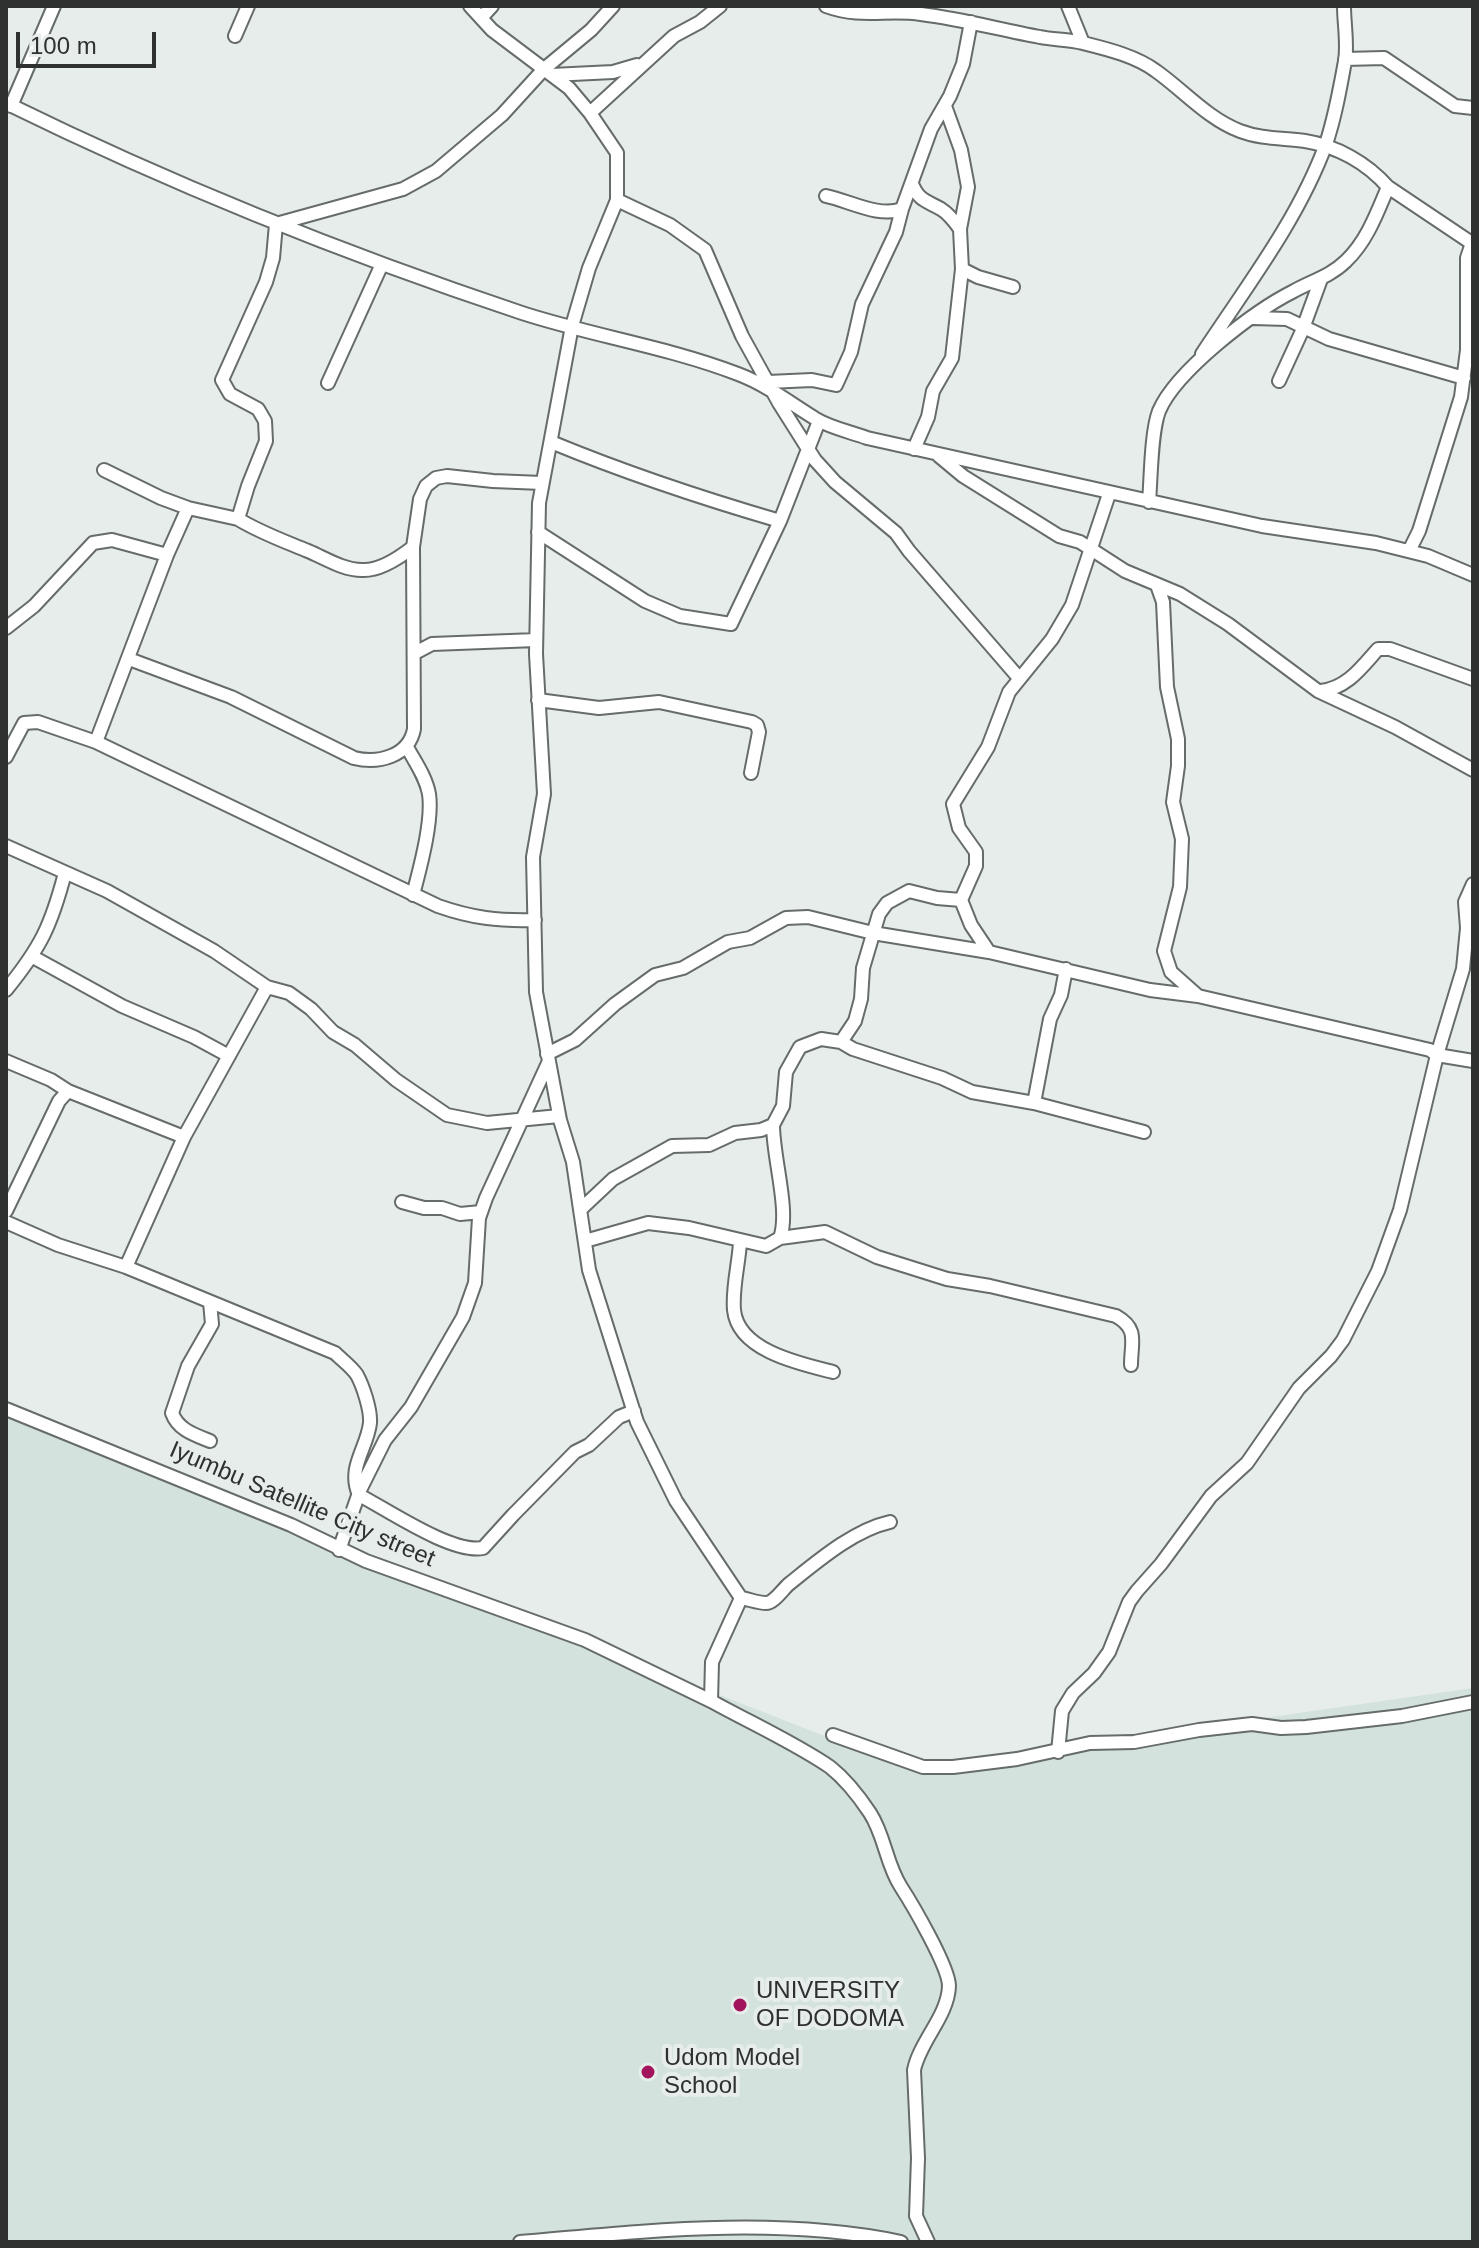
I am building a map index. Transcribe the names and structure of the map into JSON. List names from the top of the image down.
{
  "streets": {
    "street": ["Iyumbu Satellite City street"]
  },
  "places": ["UNIVERSITY OF DODOMA", "Udom Model School"],
  "scale_bar": "100 m"
}
